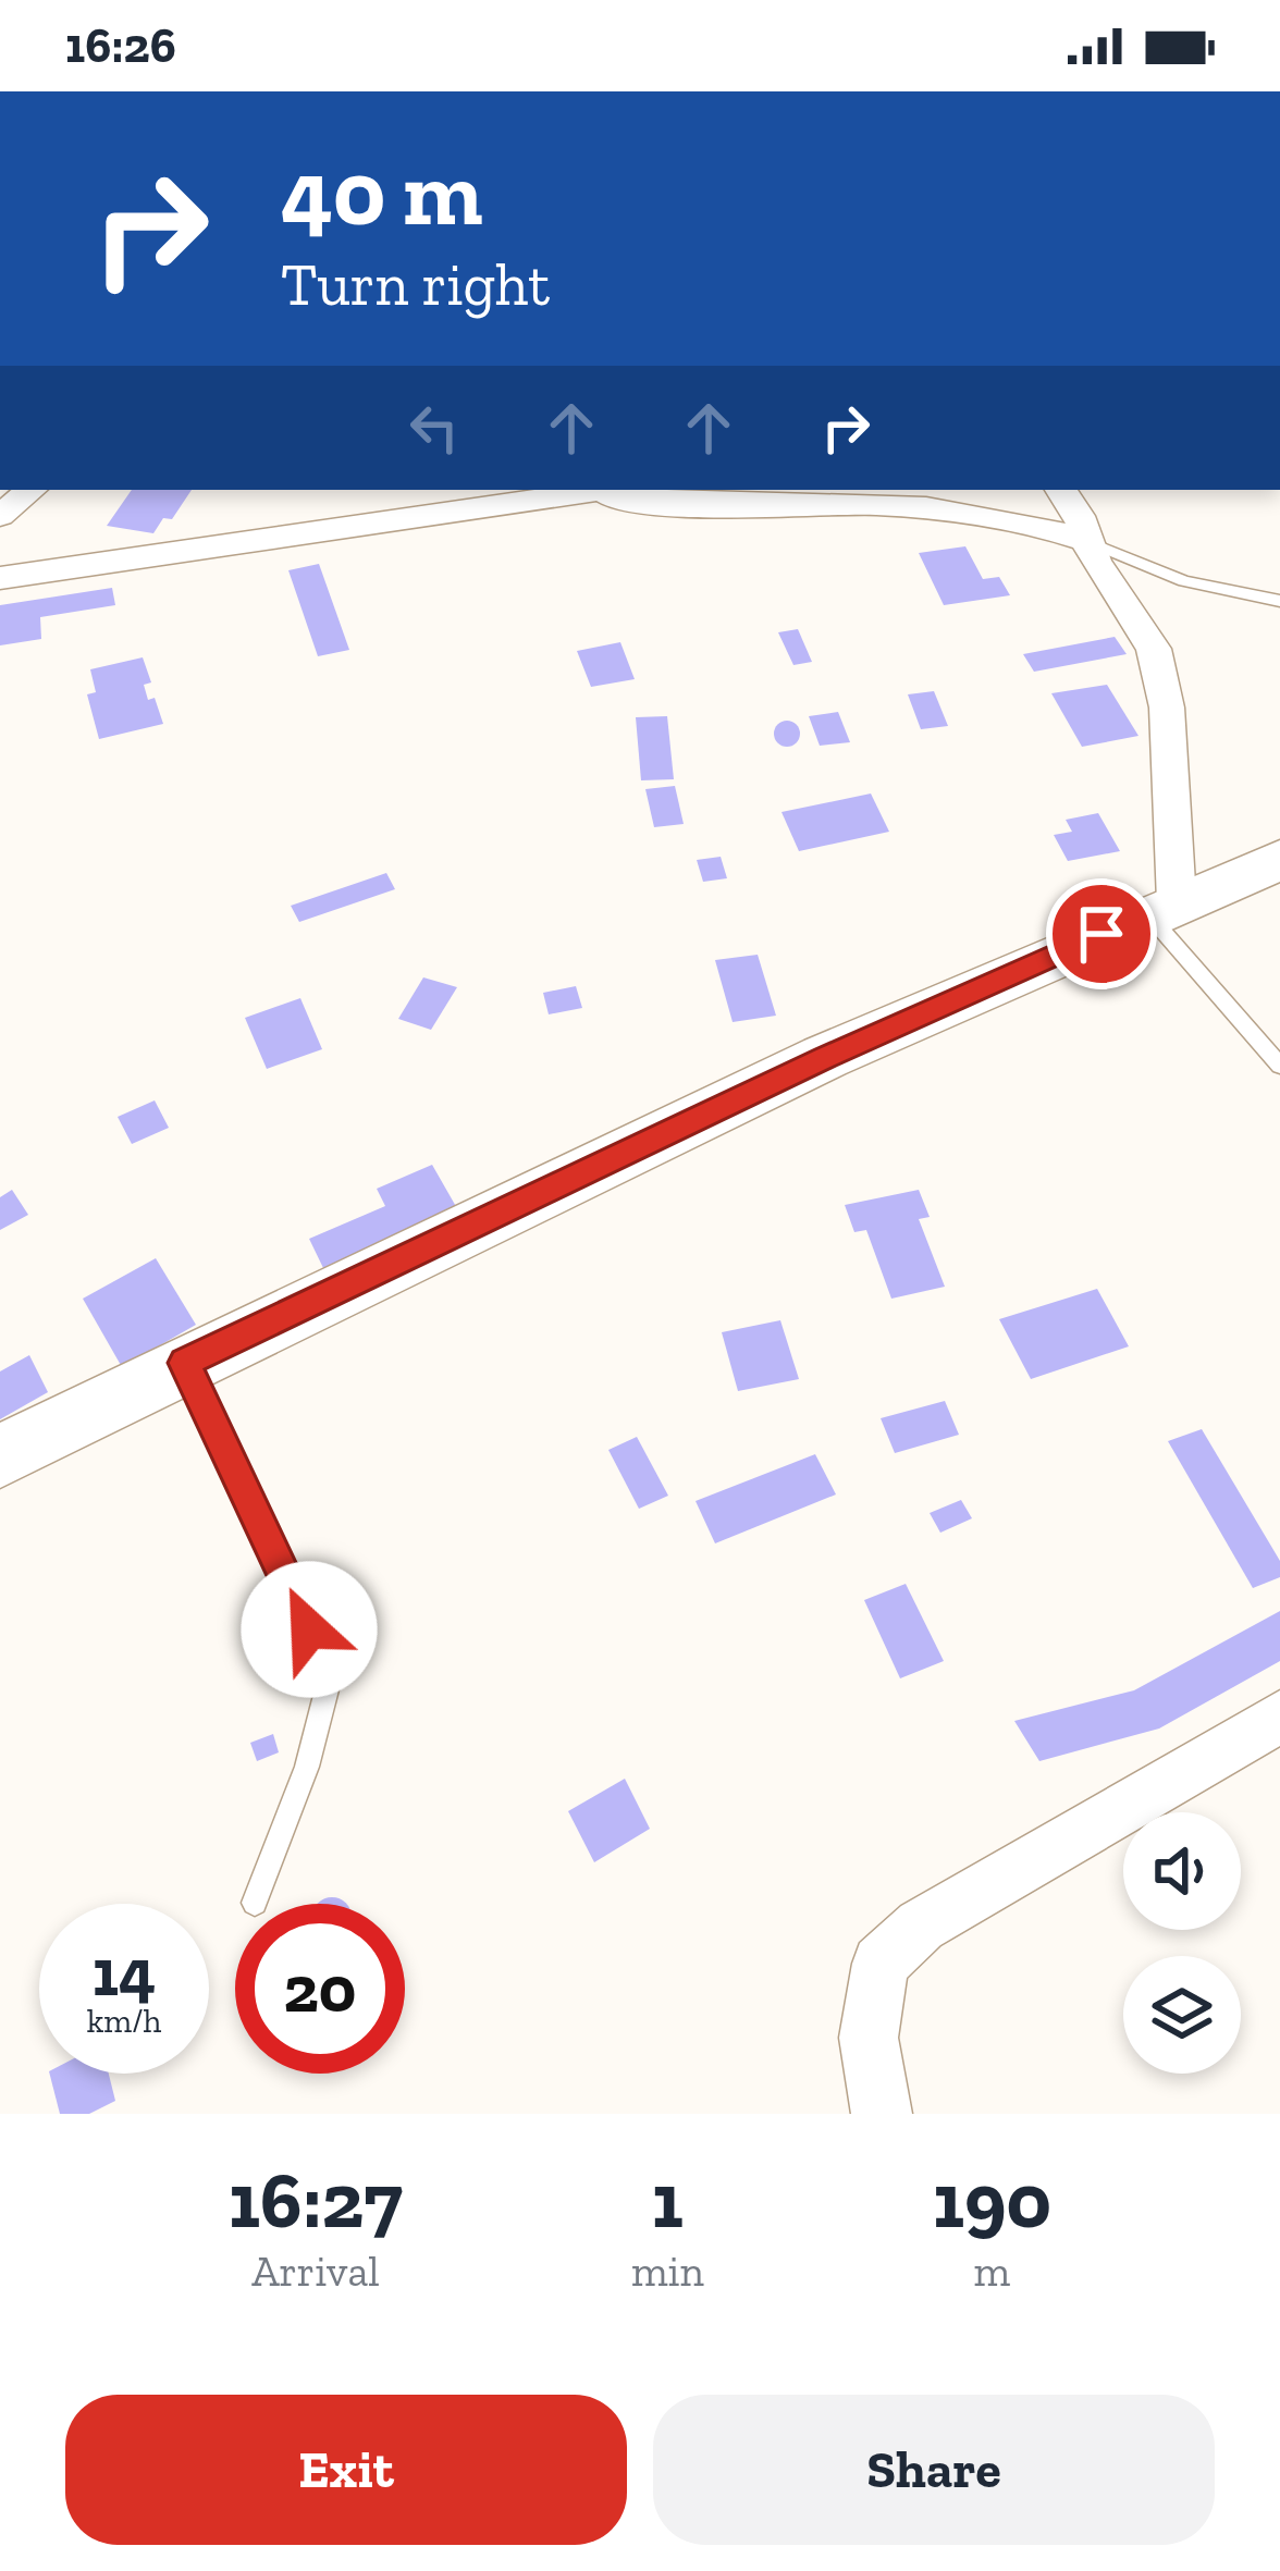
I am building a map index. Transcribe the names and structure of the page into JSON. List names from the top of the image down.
{
  "page": {
    "status": "16:26",
    "turn": ["40 m", "Turn right"],
    "speed": "14 km/h",
    "limit": "20",
    "eta": [
      "16:27",
      "Arrival",
      "1",
      "min",
      "190",
      "m"
    ],
    "buttons": ["Exit", "Share"]
  }
}
